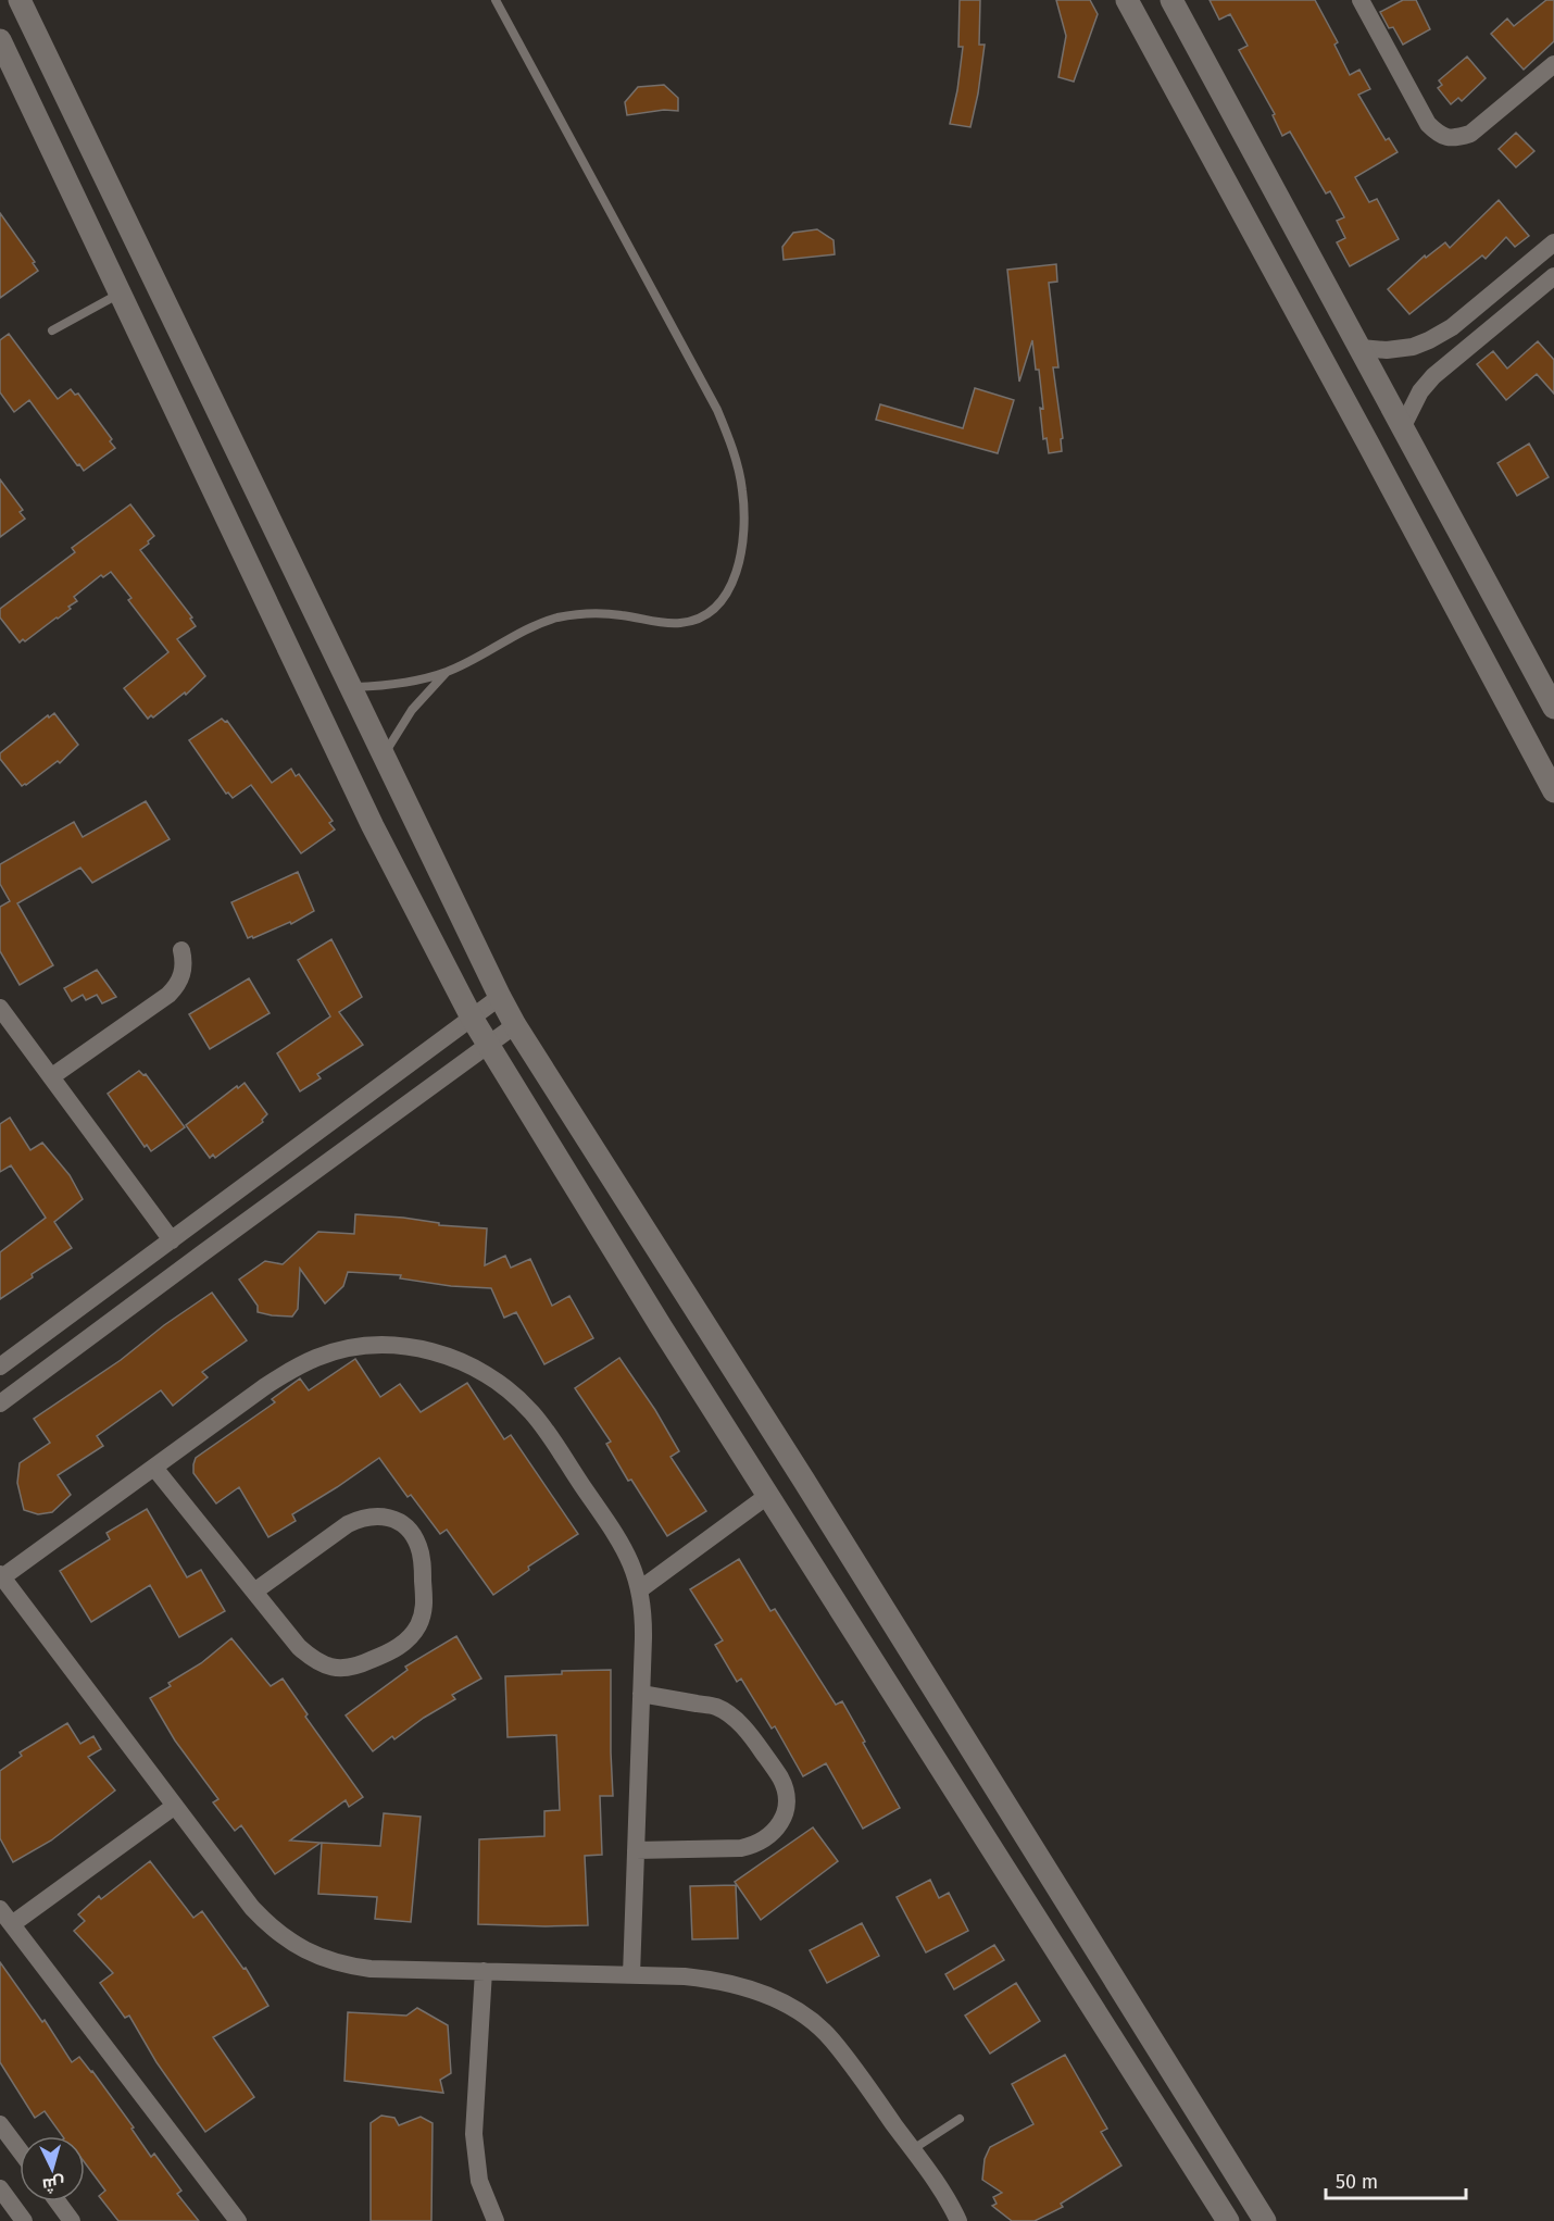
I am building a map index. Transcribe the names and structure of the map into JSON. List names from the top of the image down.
{
  "scale_bar": "50 m",
  "north": "bottom"
}
